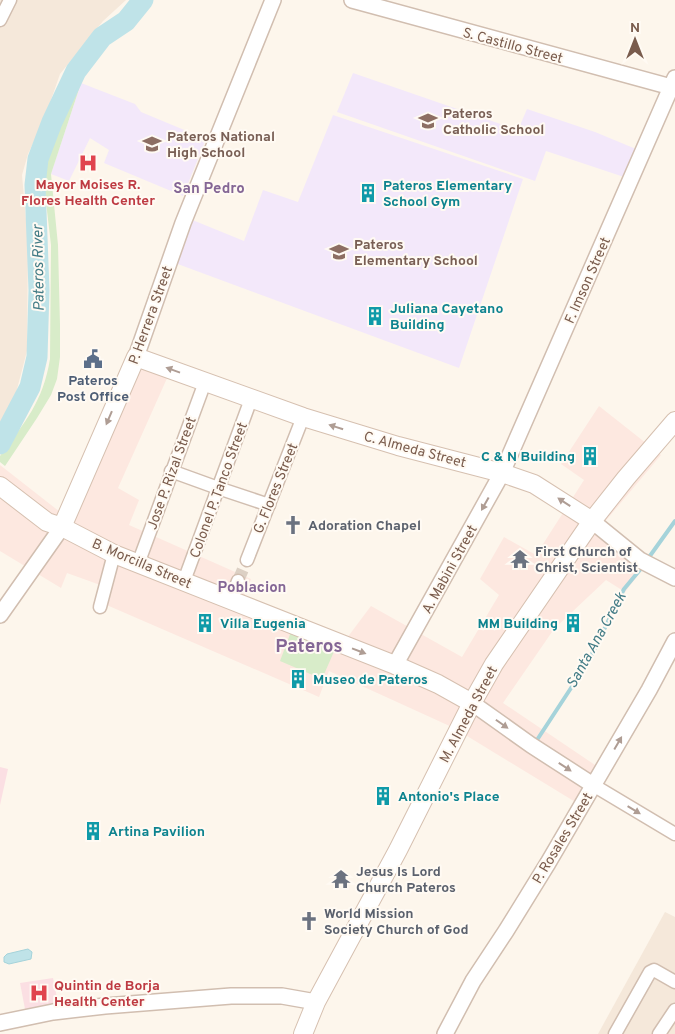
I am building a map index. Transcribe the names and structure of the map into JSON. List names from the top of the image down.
{
  "streets": {
    "main road": [
      "P. Herrera Street",
      "C. Almeda Street",
      "B. Morcilla Street",
      "M. Almeda Street"
    ],
    "street": [
      "S. Castillo Street",
      "F. Imson Street",
      "Jose P. Rizal Street",
      "G. Flores Street",
      "Colonel P. Tanco Street",
      "A. Mabini Street",
      "P. Rosales Street"
    ]
  },
  "crossings": [
    ["S. Castillo Street", "F. Imson Street"],
    ["F. Imson Street", "C. Almeda Street"],
    ["F. Imson Street", "A. Mabini Street"],
    ["P. Herrera Street", "C. Almeda Street"],
    ["P. Herrera Street", "B. Morcilla Street"],
    ["C. Almeda Street", "Jose P. Rizal Street"],
    ["C. Almeda Street", "G. Flores Street"],
    ["C. Almeda Street", "Colonel P. Tanco Street"],
    ["C. Almeda Street", "A. Mabini Street"],
    ["C. Almeda Street", "M. Almeda Street"],
    ["Jose P. Rizal Street", "B. Morcilla Street"],
    ["Colonel P. Tanco Street", "B. Morcilla Street"],
    ["B. Morcilla Street", "A. Mabini Street"],
    ["B. Morcilla Street", "M. Almeda Street"]
  ],
  "one_way": ["C. Almeda Street", "A. Mabini Street", "P. Rosales Street"],
  "districts": ["San Pedro", "Poblacion", "Pateros"],
  "water": ["Pateros River", "Santa Ana Creek"],
  "places": {
    "school or university": ["Pateros Catholic School", "Pateros National High School", "Pateros Elementary School"],
    "hospital": ["Mayor Moises R. Flores Health Center", "Quintin de Borja Health Center"],
    "building": [
      "Pateros Elementary School Gym",
      "Juliana Cayetano Building",
      "C & N Building",
      "Villa Eugenia",
      "MM Building",
      "Museo de Pateros",
      "Antonio's Place",
      "Artina Pavilion"
    ],
    "public building": ["Pateros Post Office"],
    "church": ["Adoration Chapel", "World Mission Society Church of God"],
    "temple": ["First Church of Christ, Scientist", "Jesus Is Lord Church Pateros"]
  },
  "north": "top"
}
